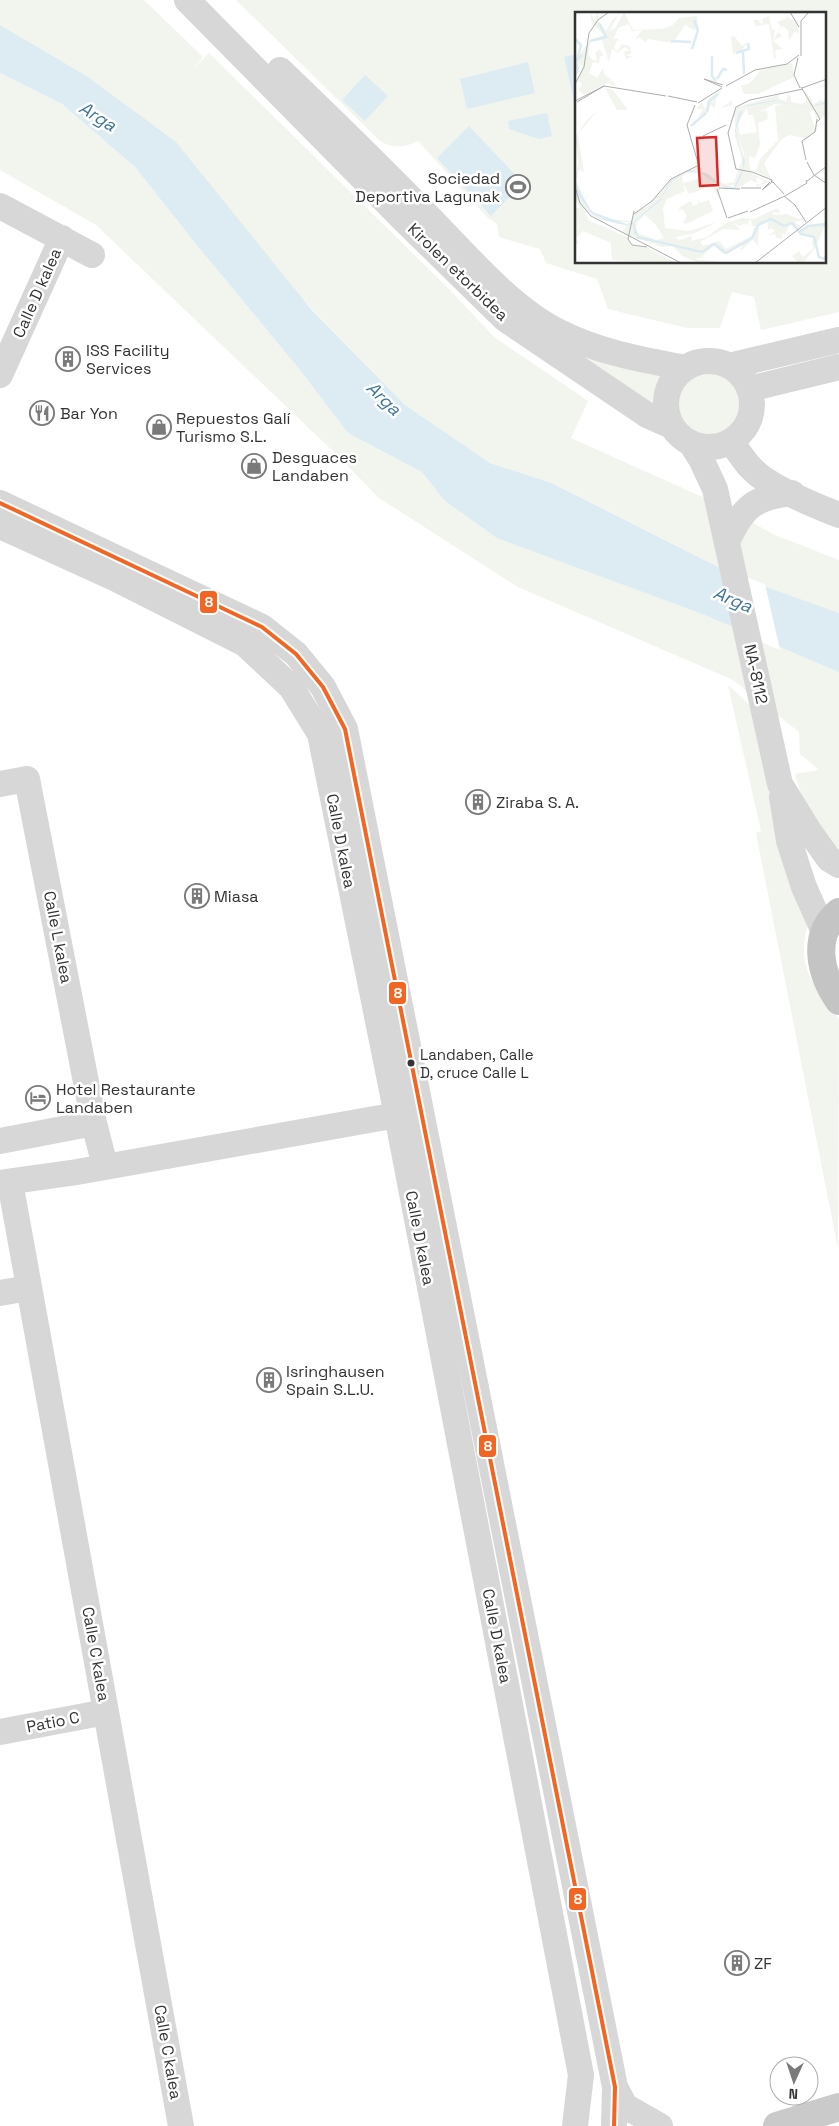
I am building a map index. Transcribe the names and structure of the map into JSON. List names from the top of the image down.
{
  "streets": {
    "street": [
      "Kirolen etorbidea",
      "Calle D kalea",
      "NA-8112",
      "Calle L kalea",
      "Calle C kalea",
      "Patio C"
    ]
  },
  "crossings": [
    ["Kirolen etorbidea", "NA-8112"],
    ["Calle C kalea", "Patio C"]
  ],
  "water": ["Arga"],
  "places": {
    "sports": ["Sociedad Deportiva Lagunak"],
    "building": [
      "ISS Facility Services",
      "Ziraba S. A.",
      "Miasa",
      "Isringhausen Spain S.L.U.",
      "ZF"
    ],
    "restaurant": ["Bar Yon"],
    "shop": ["Repuestos Galí Turismo S.L.", "Desguaces Landaben"],
    "other": ["Landaben, Calle D, cruce Calle L"],
    "hotel": ["Hotel Restaurante Landaben"]
  },
  "lines": ["transit line 8"],
  "north": "bottom"
}
